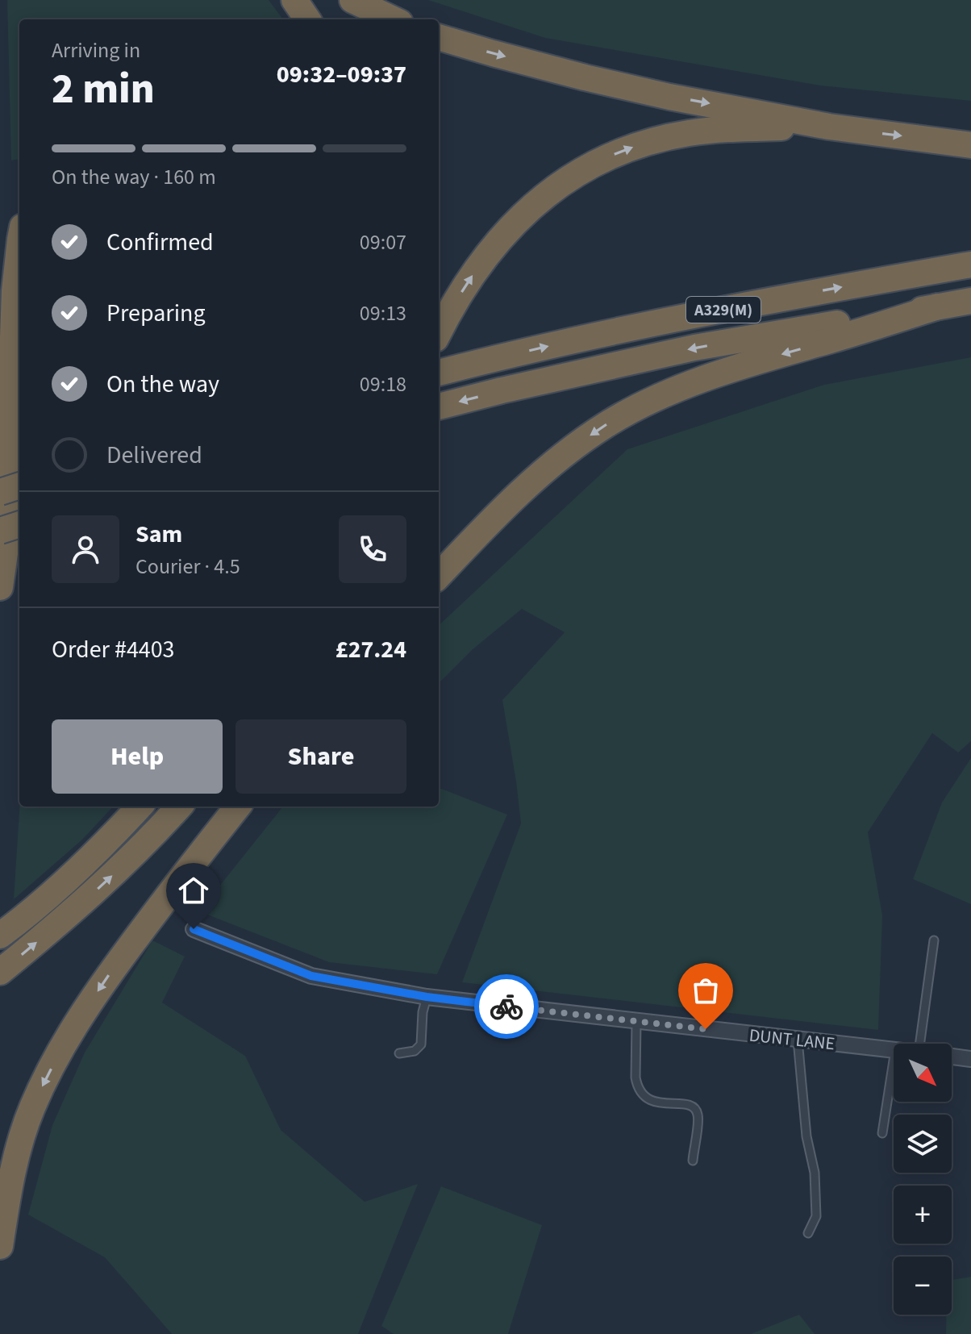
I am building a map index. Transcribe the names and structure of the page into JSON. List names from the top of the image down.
{
  "streets": {
    "highway": ["A329(M)"],
    "street": ["DUNT LANE"]
  },
  "north": "bottom right",
  "page": {
    "heading": ["2 min", "Arriving in", "09:32–09:37"],
    "panel": [
      "Sam",
      "Courier · 4.5",
      "Order #4403",
      "£27.24"
    ],
    "bar": "On the way · 160 m",
    "list": [
      ["Confirmed", "09:07"],
      ["Preparing", "09:13"],
      ["On the way", "09:18"],
      "Delivered"
    ],
    "buttons": ["Help", "Share"],
    "map_buttons": ["+", "−"]
  }
}
